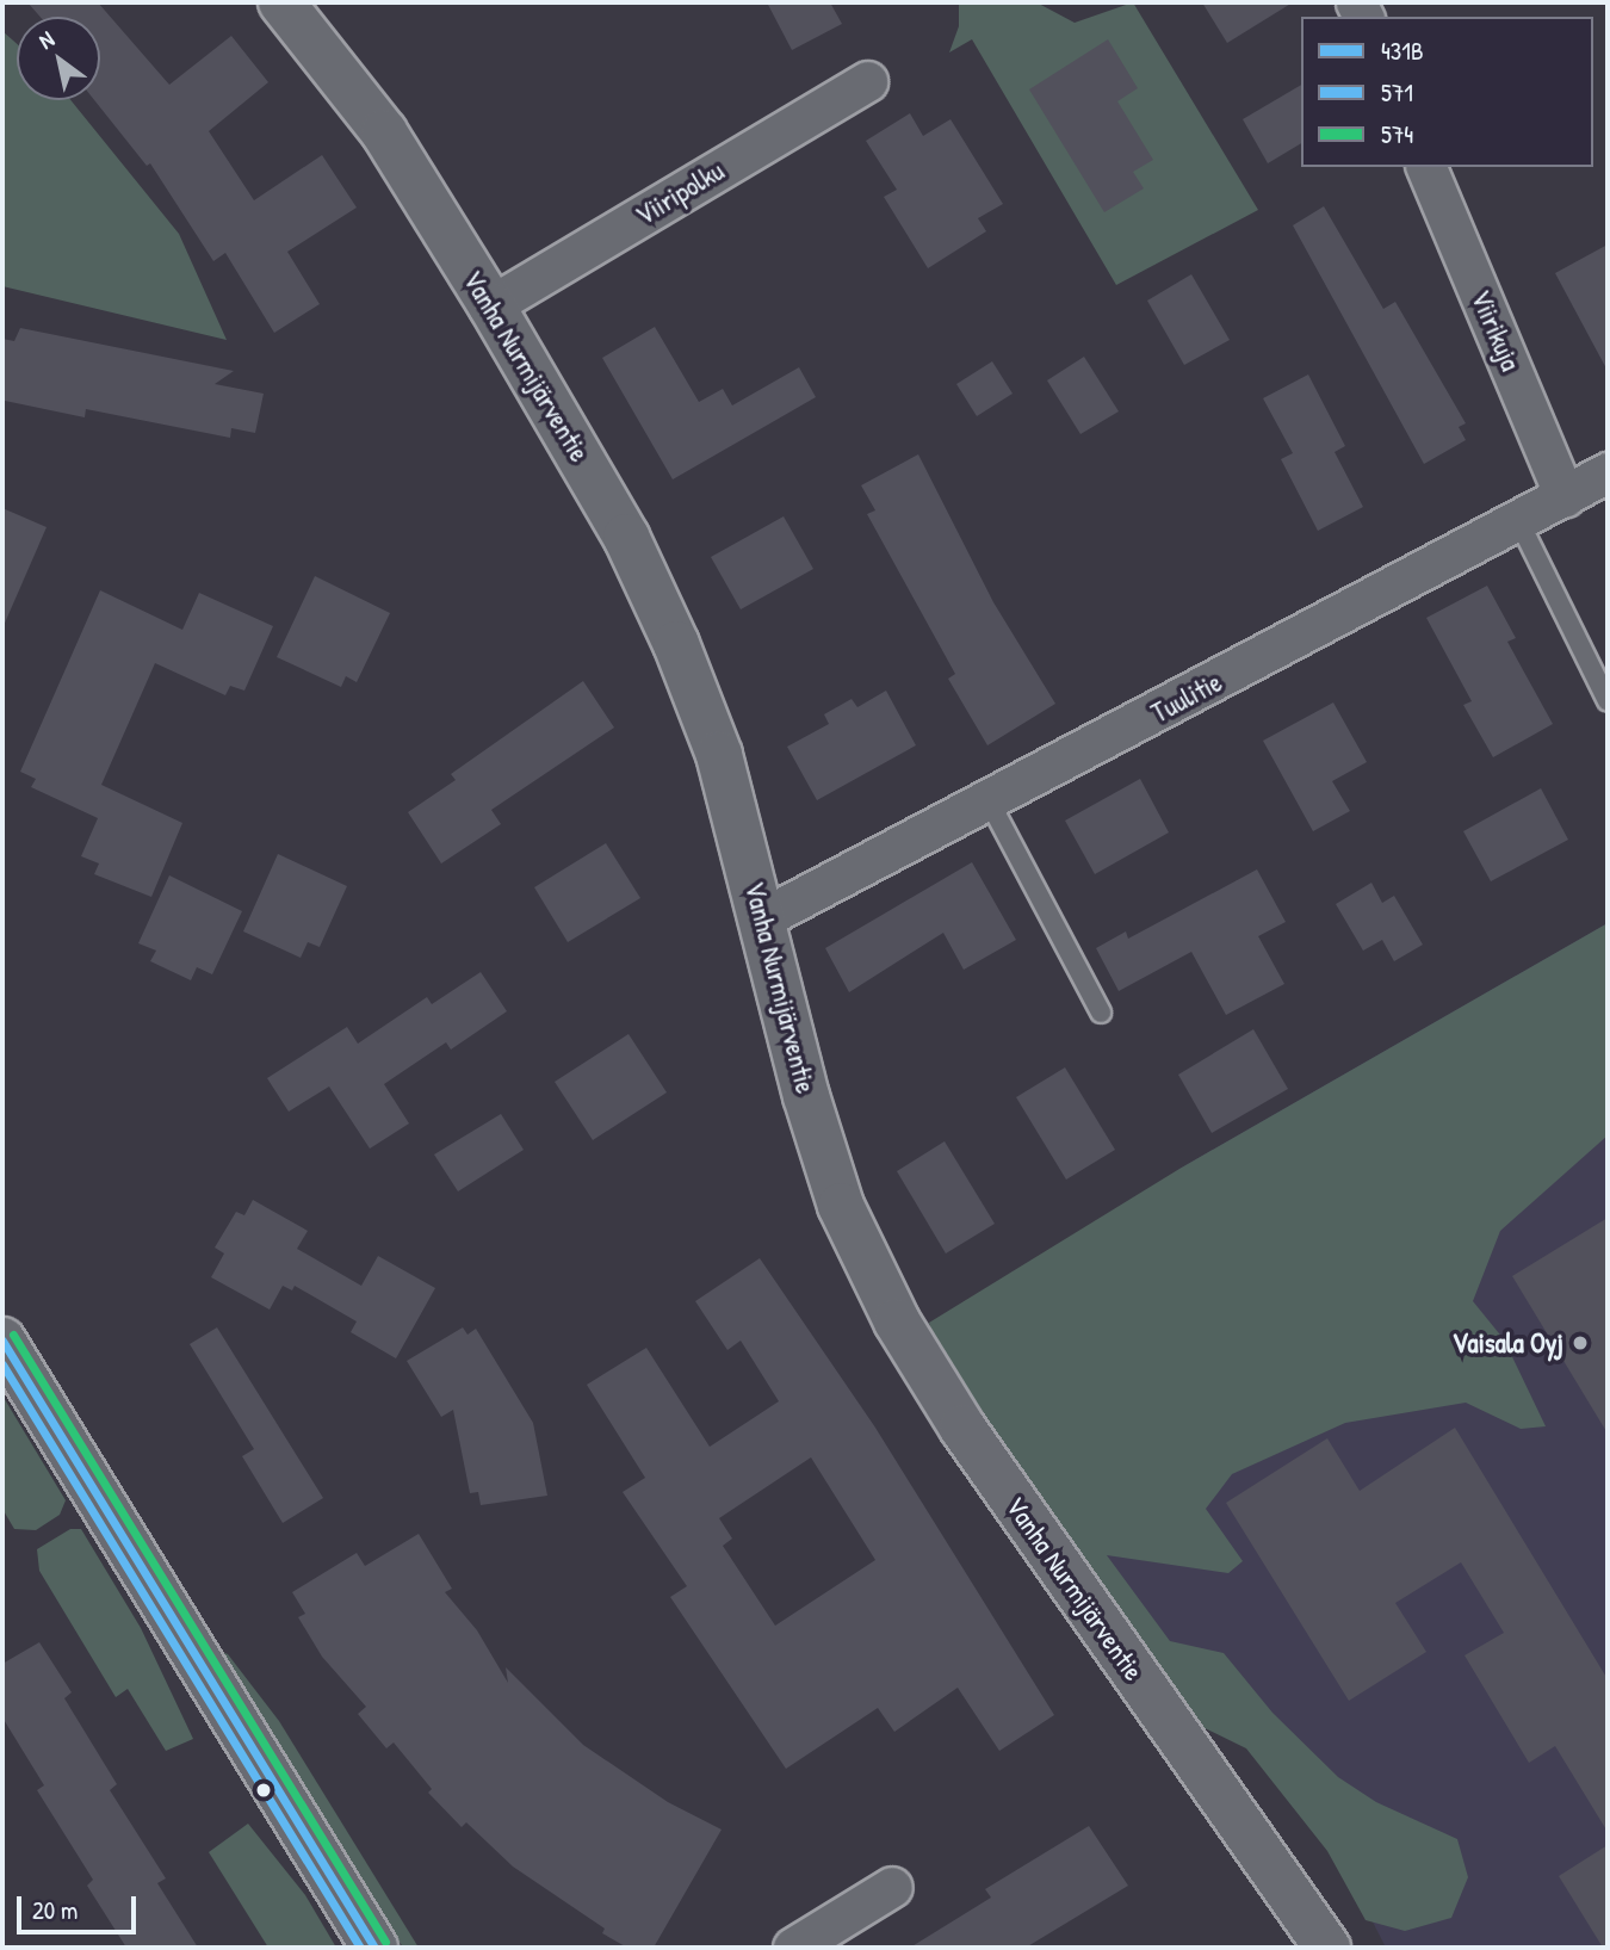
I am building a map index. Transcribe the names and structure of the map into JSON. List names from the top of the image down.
{
  "streets": {
    "street": [
      "Viiripolku",
      "Viirikuja",
      "Vanha Nurmijärventie",
      "Tuulitie"
    ]
  },
  "crossings": [
    ["Viiripolku", "Vanha Nurmijärventie"],
    ["Viirikuja", "Tuulitie"],
    ["Vanha Nurmijärventie", "Tuulitie"]
  ],
  "places": ["Vaisala Oyj"],
  "lines": ["transit line 574", "transit line 431B", "transit line 571"],
  "legend": ["431B", "571", "574"],
  "scale_bar": "20 m",
  "north": "top left"
}
